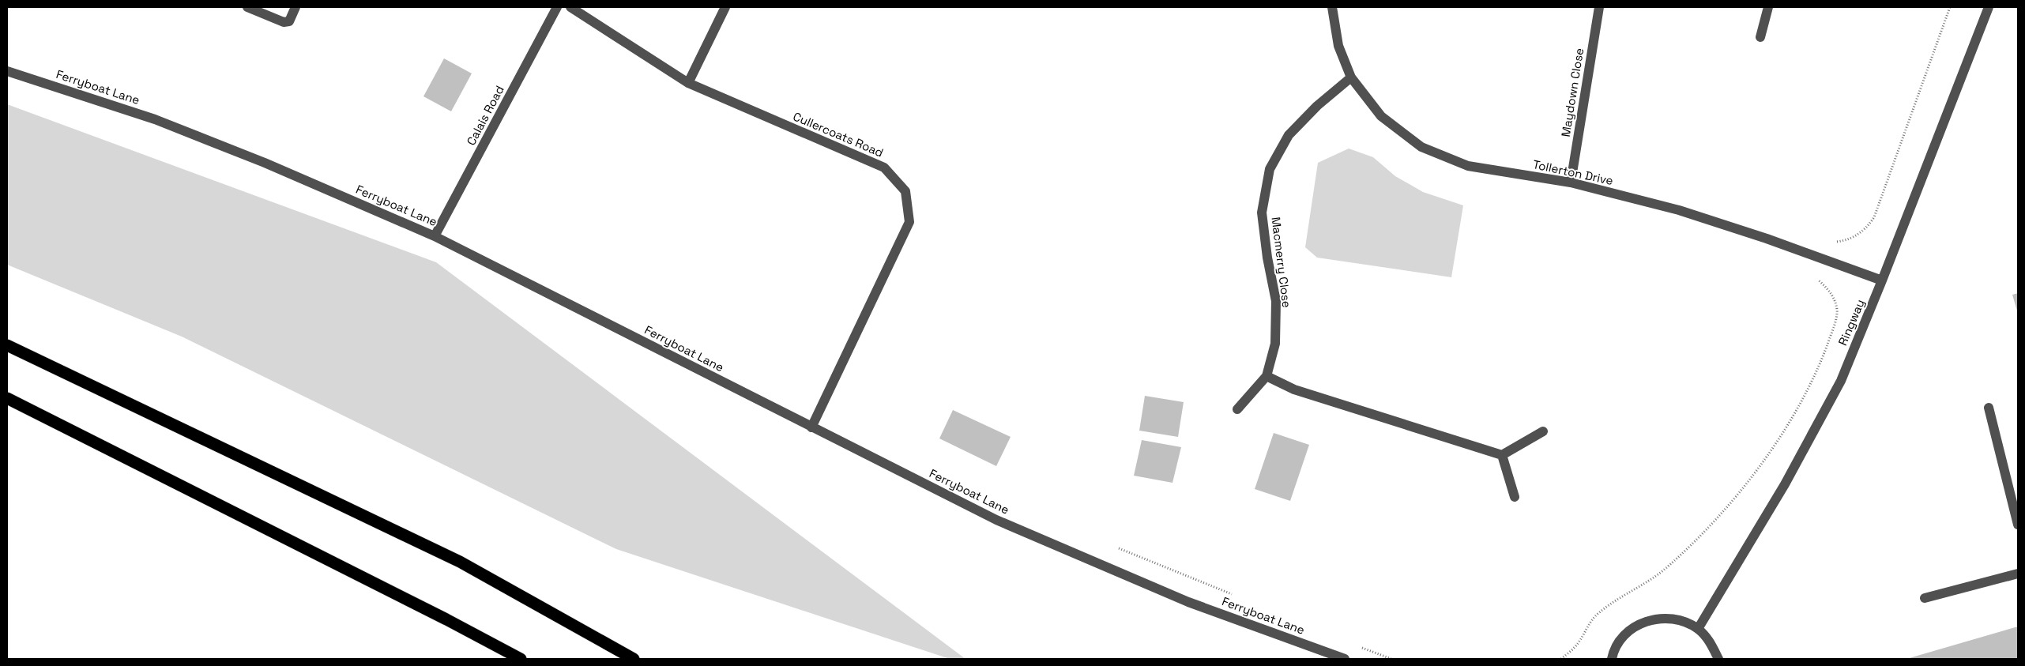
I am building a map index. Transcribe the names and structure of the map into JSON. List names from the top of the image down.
{
  "streets": {
    "street": [
      "Ferryboat Lane",
      "Maydown Close",
      "Calais Road",
      "Cullercoats Road",
      "Tollerton Drive",
      "Macmerry Close",
      "Ringway"
    ]
  },
  "crossings": [
    ["Ferryboat Lane", "Calais Road"],
    ["Ferryboat Lane", "Cullercoats Road"],
    ["Maydown Close", "Tollerton Drive"],
    ["Tollerton Drive", "Macmerry Close"],
    ["Tollerton Drive", "Ringway"]
  ]
}
